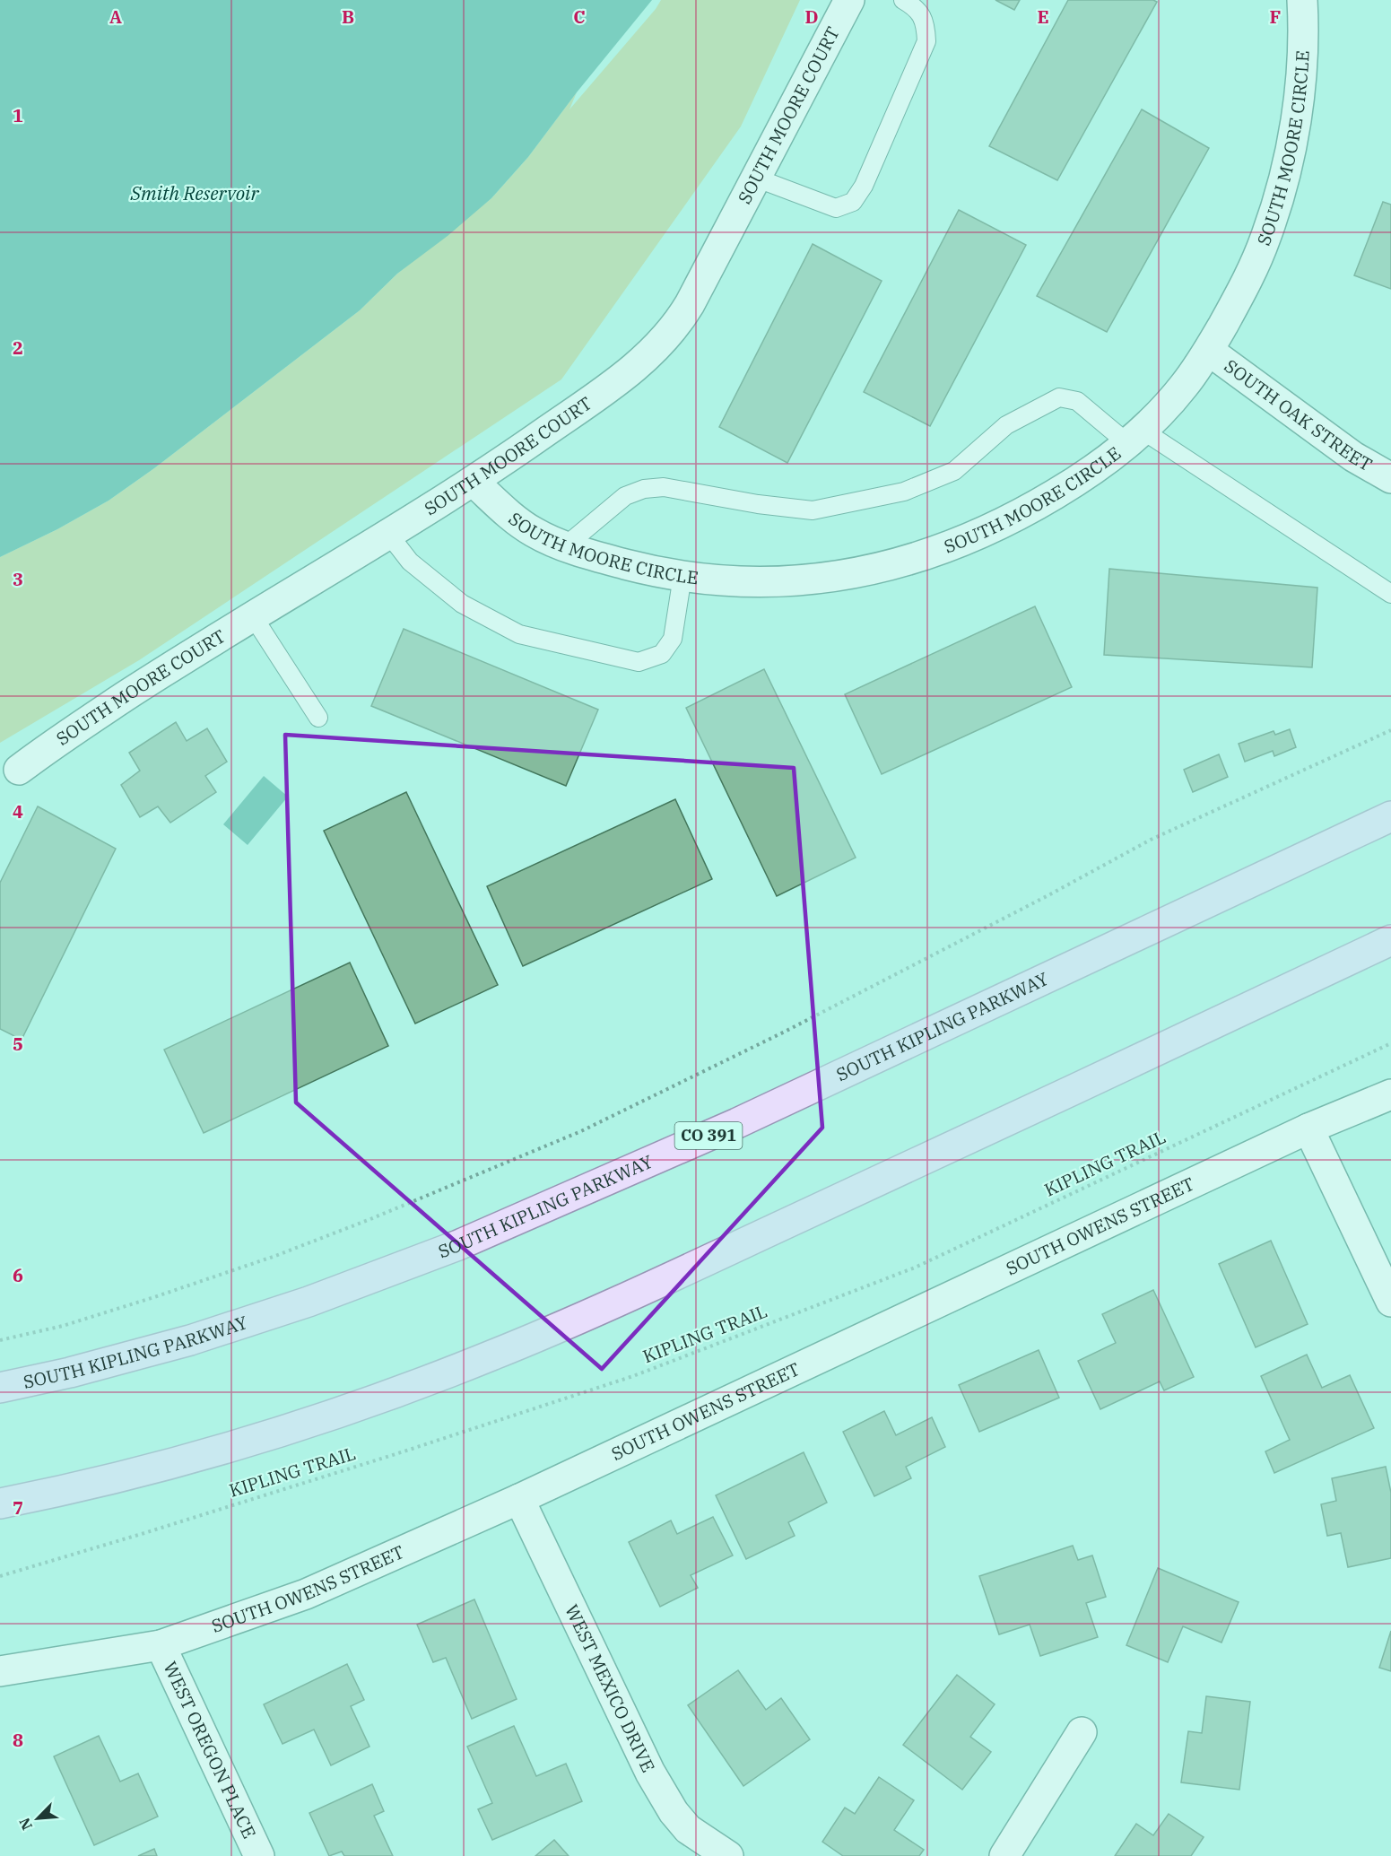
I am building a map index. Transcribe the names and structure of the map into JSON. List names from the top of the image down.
{
  "streets": {
    "main road": ["SOUTH KIPLING PARKWAY", "CO 391"],
    "street": [
      "SOUTH MOORE COURT",
      "SOUTH MOORE CIRCLE",
      "SOUTH OAK STREET",
      "SOUTH OWENS STREET",
      "WEST MEXICO DRIVE",
      "WEST OREGON PLACE"
    ],
    "path": ["KIPLING TRAIL"]
  },
  "crossings": [
    ["SOUTH MOORE COURT", "SOUTH MOORE CIRCLE"],
    ["SOUTH MOORE CIRCLE", "SOUTH OAK STREET"],
    ["SOUTH OWENS STREET", "WEST MEXICO DRIVE"],
    ["SOUTH OWENS STREET", "WEST OREGON PLACE"]
  ],
  "water": ["Smith Reservoir"],
  "north": "bottom left",
  "grid": {
    "columns": [
      "A",
      "B",
      "C",
      "D",
      "E",
      "F"
    ],
    "rows": [
      "1",
      "2",
      "3",
      "4",
      "5",
      "6",
      "7",
      "8"
    ]
  }
}
